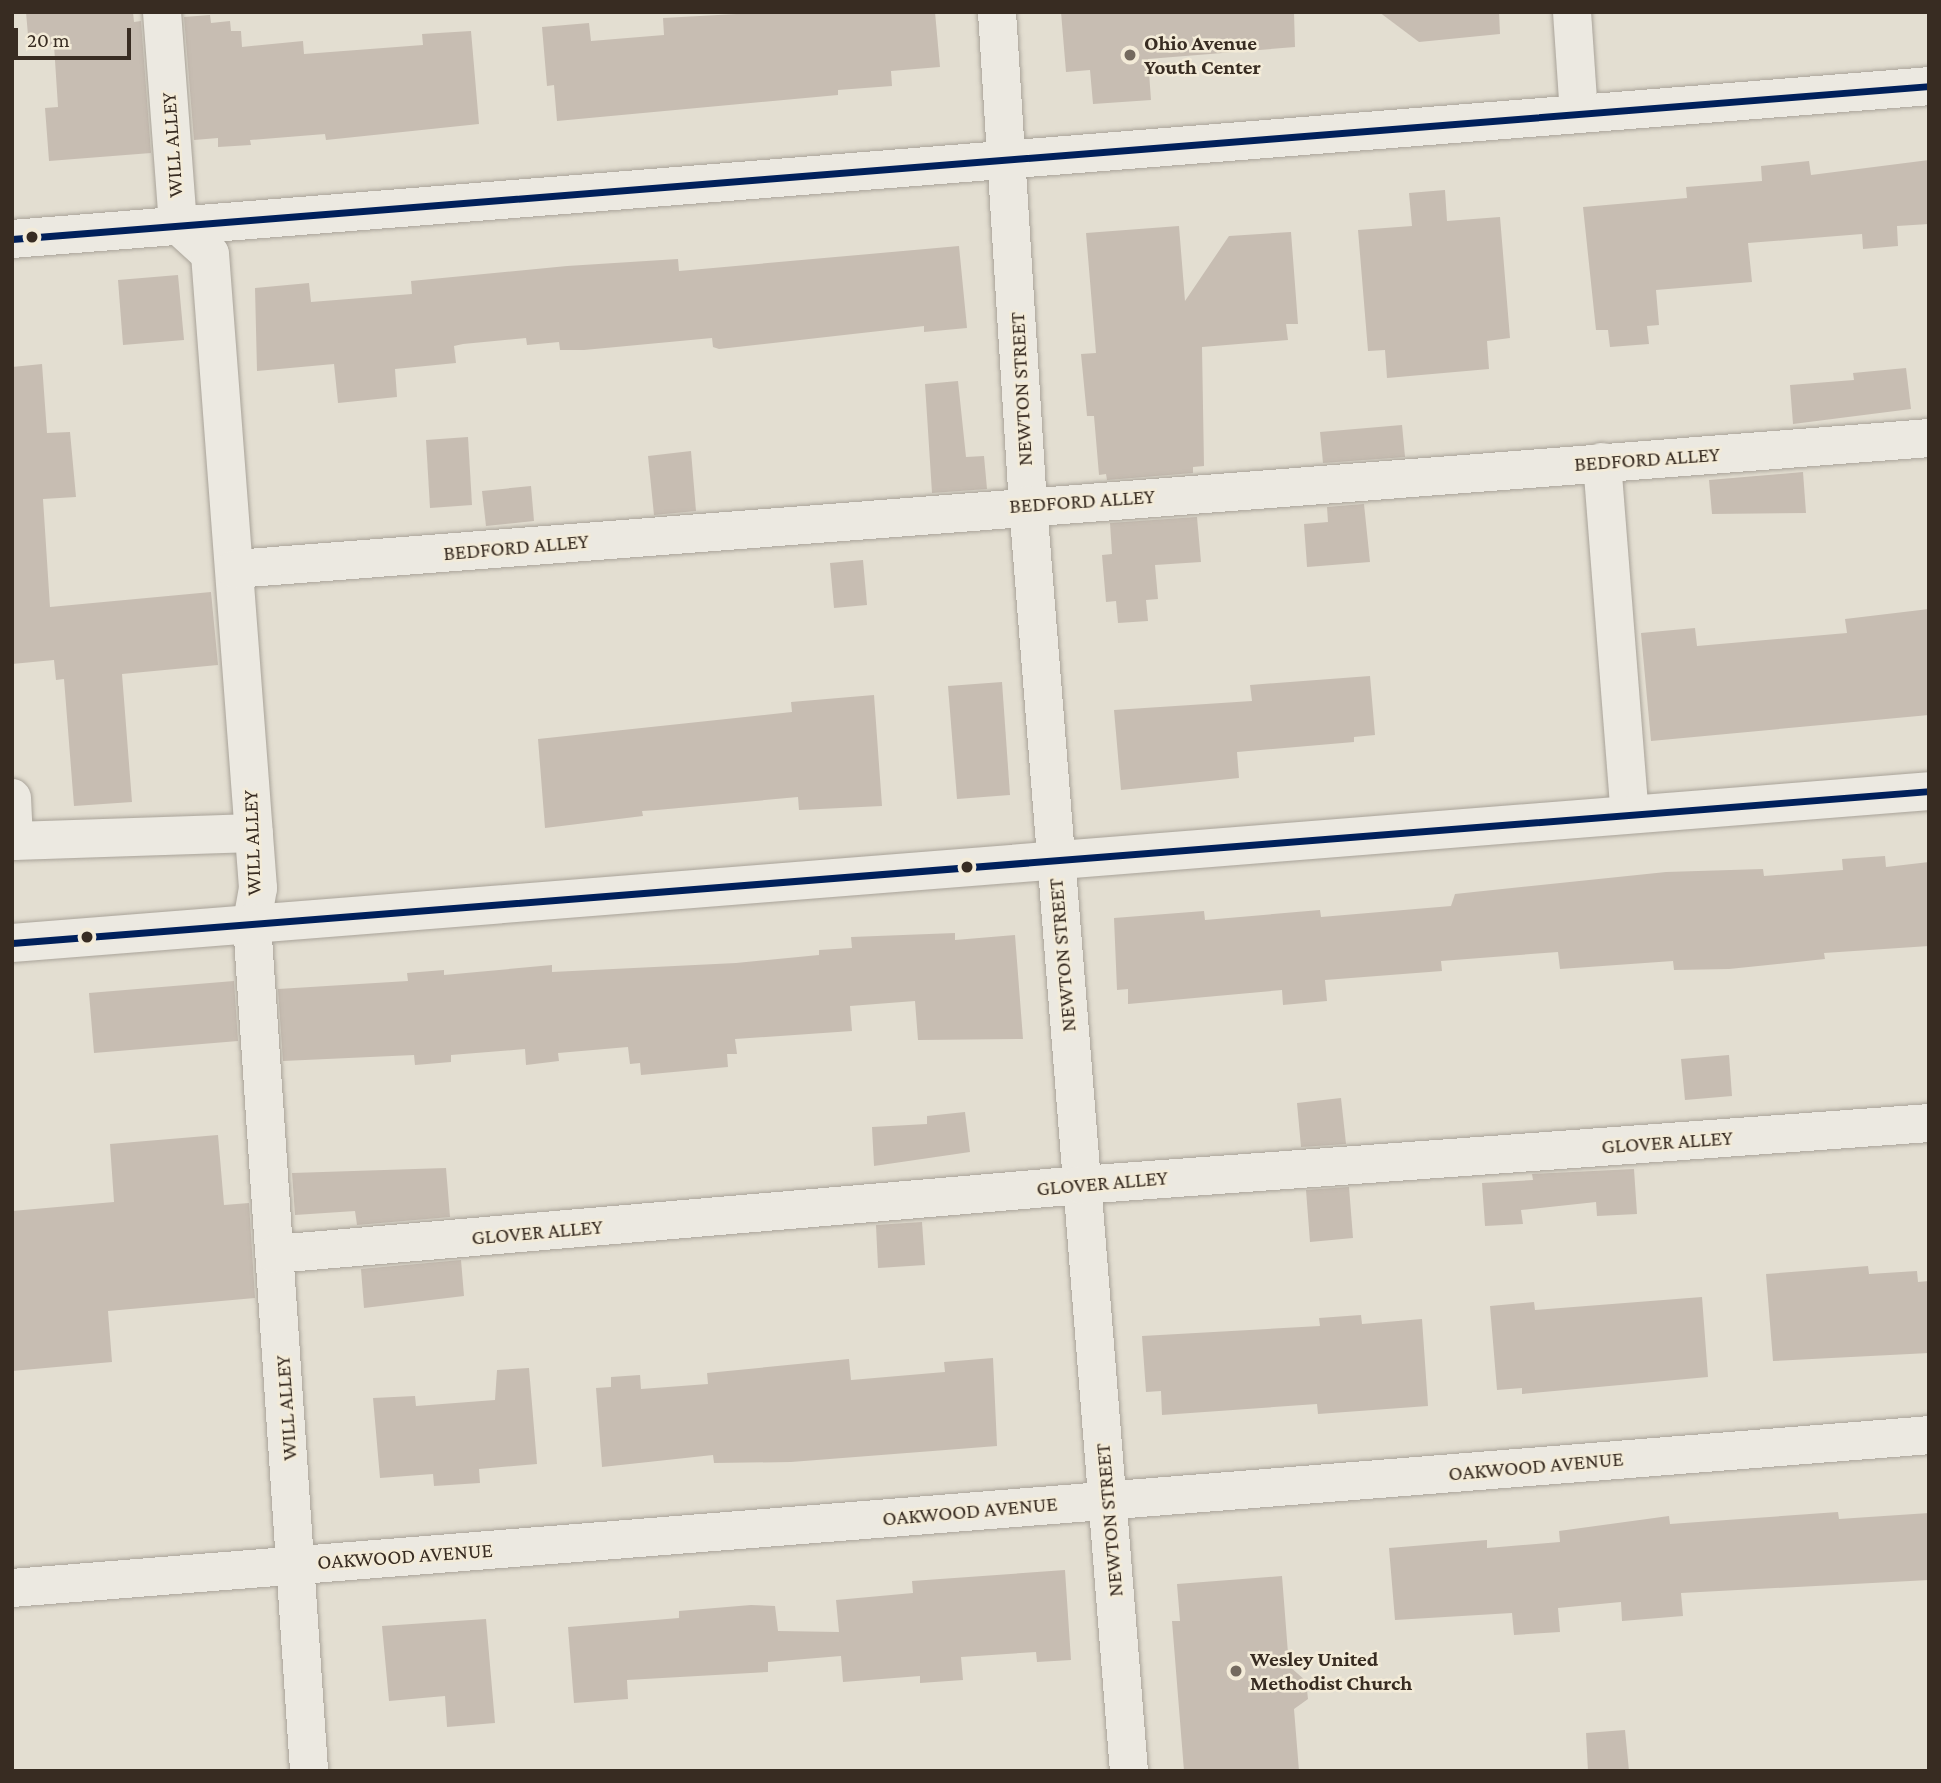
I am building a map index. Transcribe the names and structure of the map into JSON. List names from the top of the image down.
{
  "streets": {
    "street": [
      "WILL ALLEY",
      "NEWTON STREET",
      "BEDFORD ALLEY",
      "GLOVER ALLEY",
      "OAKWOOD AVENUE"
    ]
  },
  "crossings": [
    ["WILL ALLEY", "BEDFORD ALLEY"],
    ["WILL ALLEY", "GLOVER ALLEY"],
    ["WILL ALLEY", "OAKWOOD AVENUE"],
    ["NEWTON STREET", "BEDFORD ALLEY"],
    ["NEWTON STREET", "GLOVER ALLEY"],
    ["NEWTON STREET", "OAKWOOD AVENUE"]
  ],
  "places": ["Ohio Avenue Youth Center", "Wesley United Methodist Church"],
  "scale_bar": "20 m"
}
